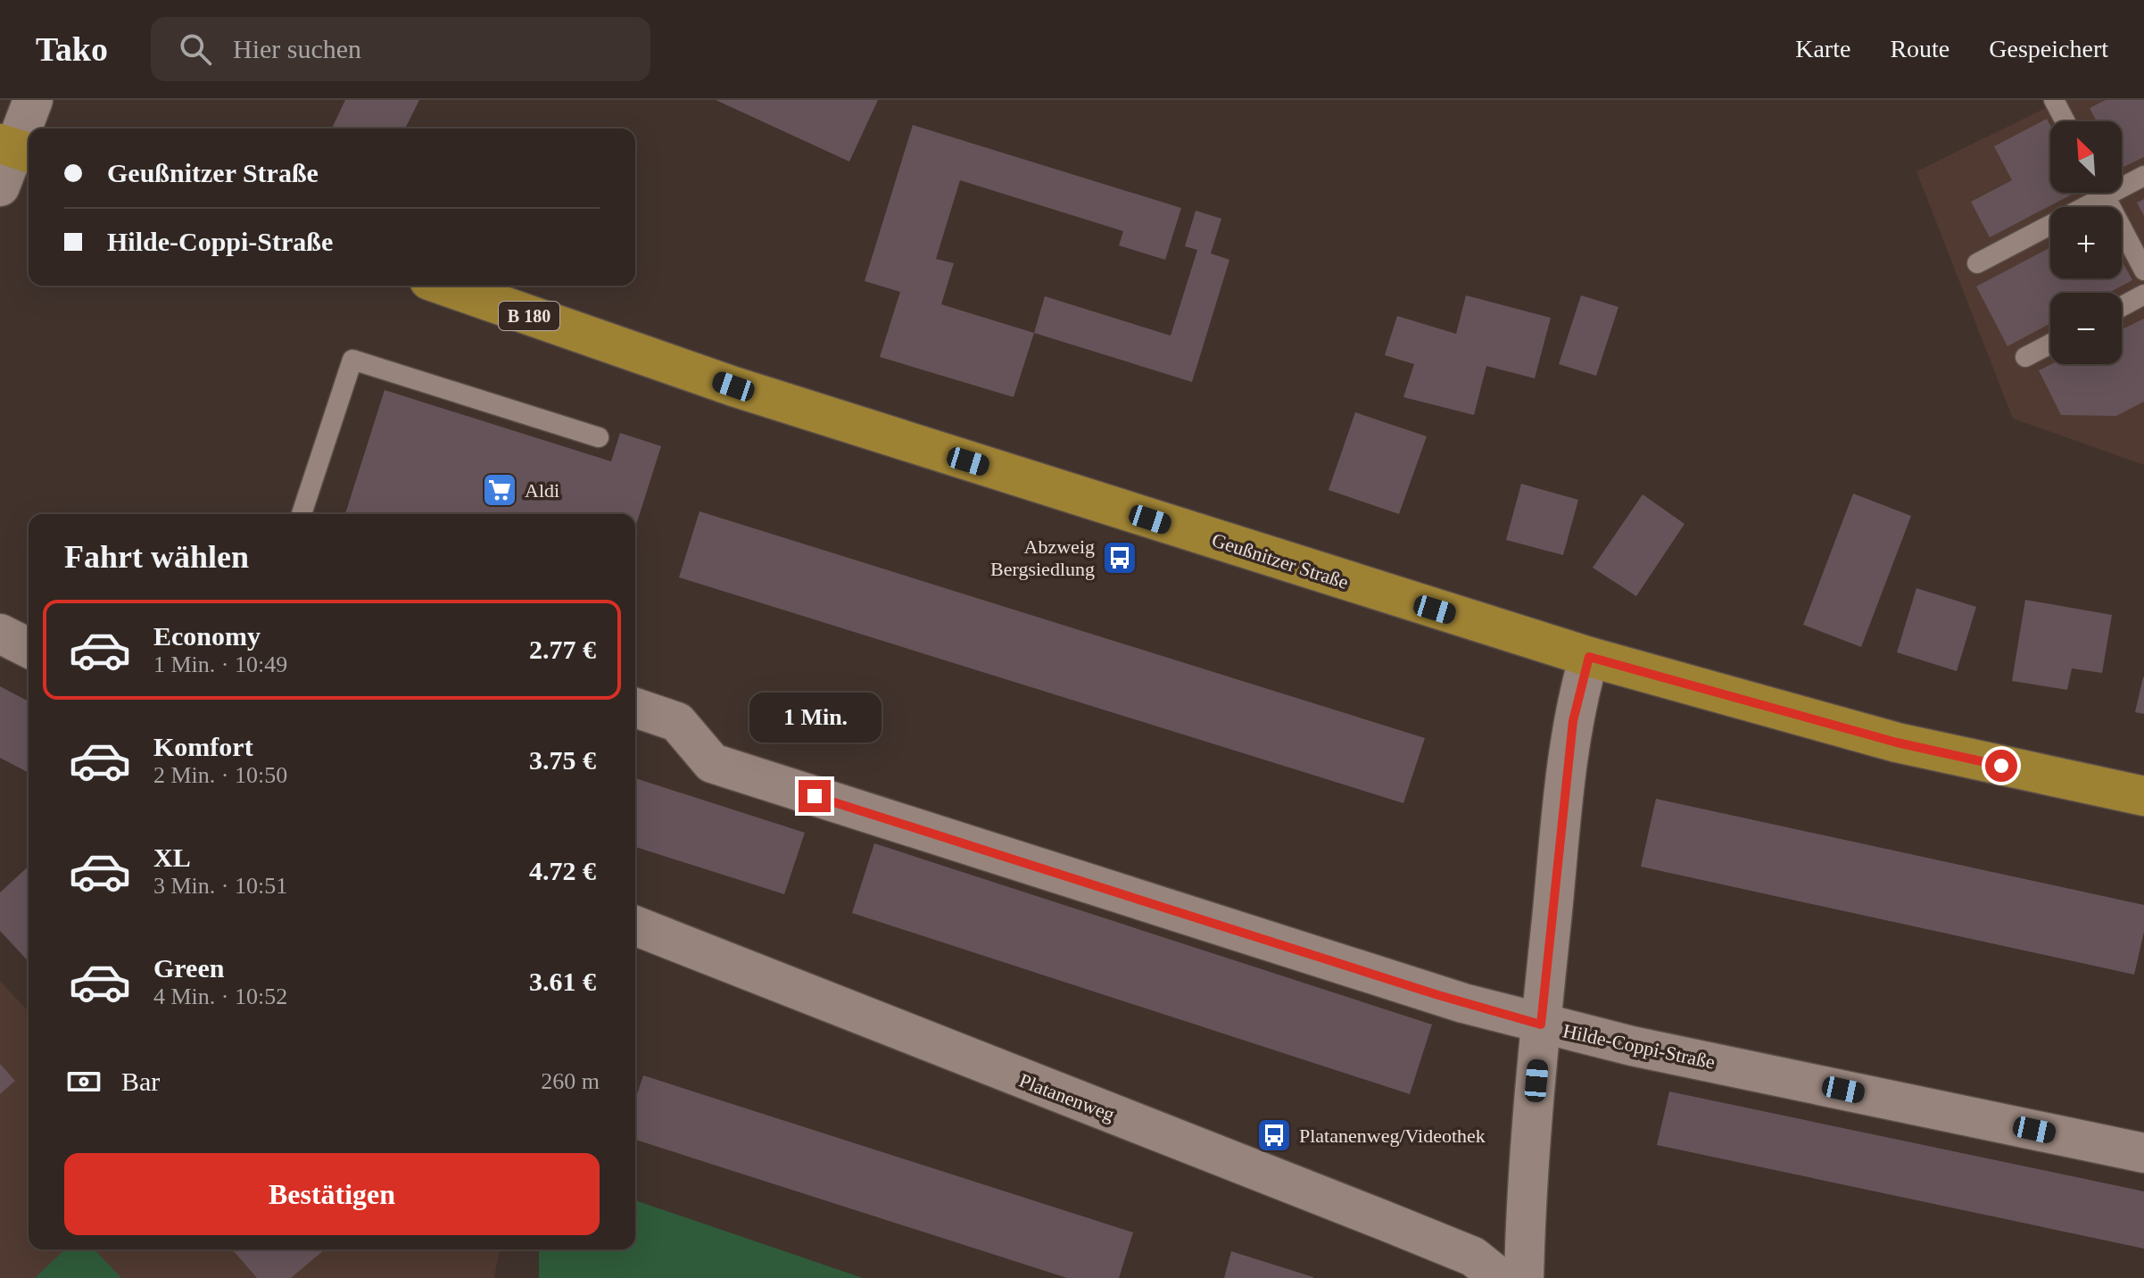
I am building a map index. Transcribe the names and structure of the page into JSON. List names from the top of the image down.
{
  "streets": {
    "main road": ["B 180", "Geußnitzer Straße"],
    "street": ["Hilde-Coppi-Straße", "Platanenweg"]
  },
  "places": {
    "supermarket": ["Aldi"],
    "bus stop": ["Abzweig Bergsiedlung", "Platanenweg/Videothek"]
  },
  "north": "top left",
  "page": {
    "header": "Tako",
    "search": "Hier suchen",
    "nav": ["Karte", "Route", "Gespeichert"],
    "map_buttons": ["+", "−"],
    "banner": ["Geußnitzer Straße", "Hilde-Coppi-Straße"],
    "heading": "Fahrt wählen",
    "list": [
      {
        "name": "Economy",
        "note": "1 Min. · 10:49",
        "value": "2.77 €"
      },
      {
        "name": "Komfort",
        "note": "2 Min. · 10:50",
        "value": "3.75 €"
      },
      {
        "name": "XL",
        "note": "3 Min. · 10:51",
        "value": "4.72 €"
      },
      {
        "name": "Green",
        "note": "4 Min. · 10:52",
        "value": "3.61 €"
      }
    ],
    "bubble": "1 Min.",
    "pay": ["Bar", "260 m"],
    "buttons": "Bestätigen"
  }
}
